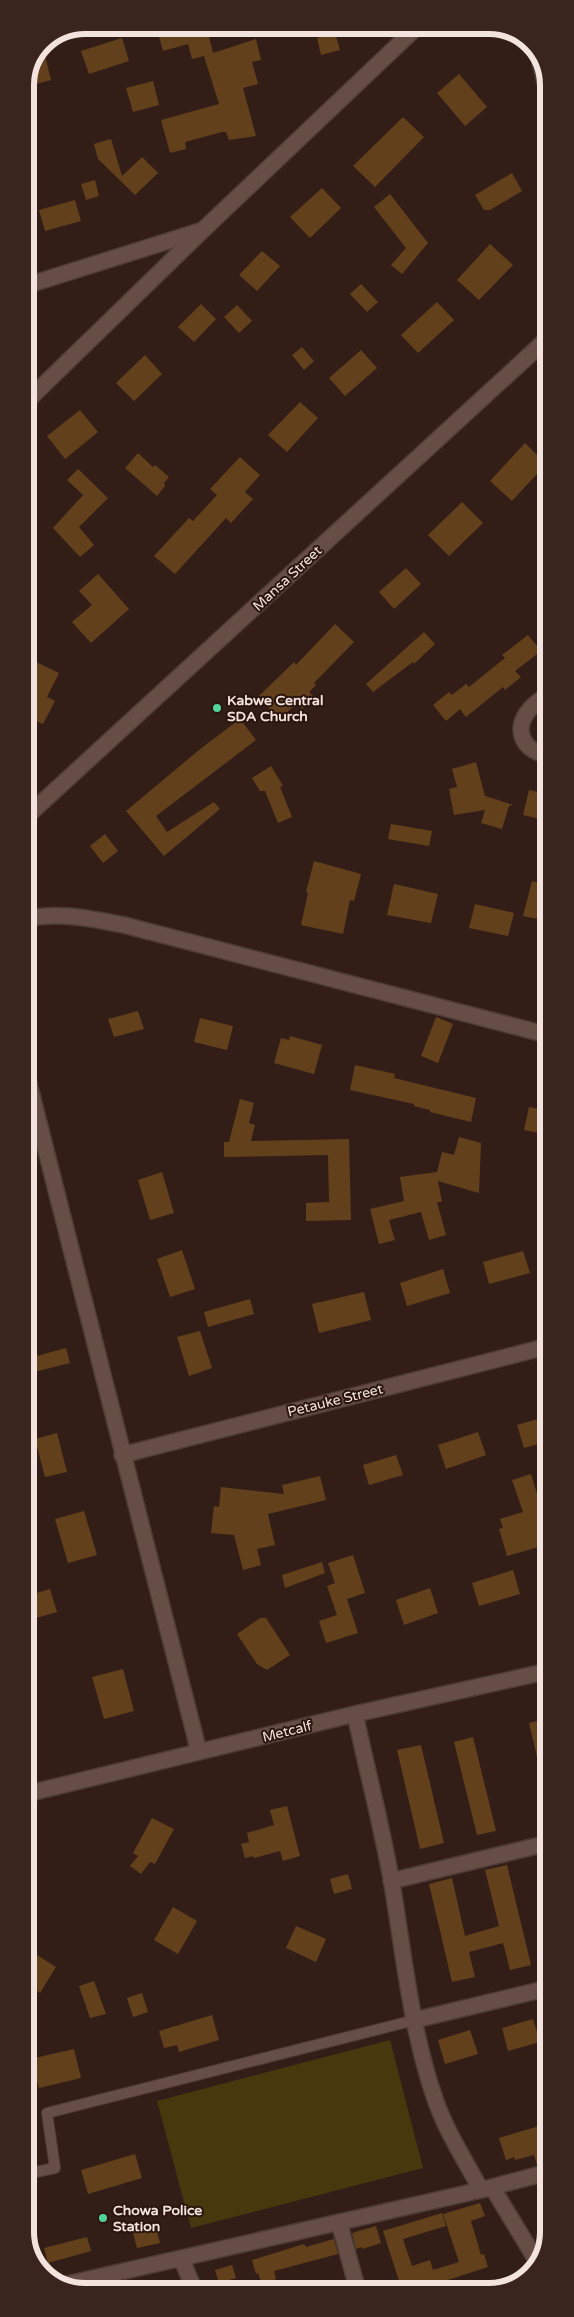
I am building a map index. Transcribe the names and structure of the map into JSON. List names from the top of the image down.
{
  "streets": {
    "street": ["Mansa Street", "Petauke Street", "Metcalf"]
  },
  "places": ["Kabwe Central SDA Church", "Chowa Police Station"]
}
